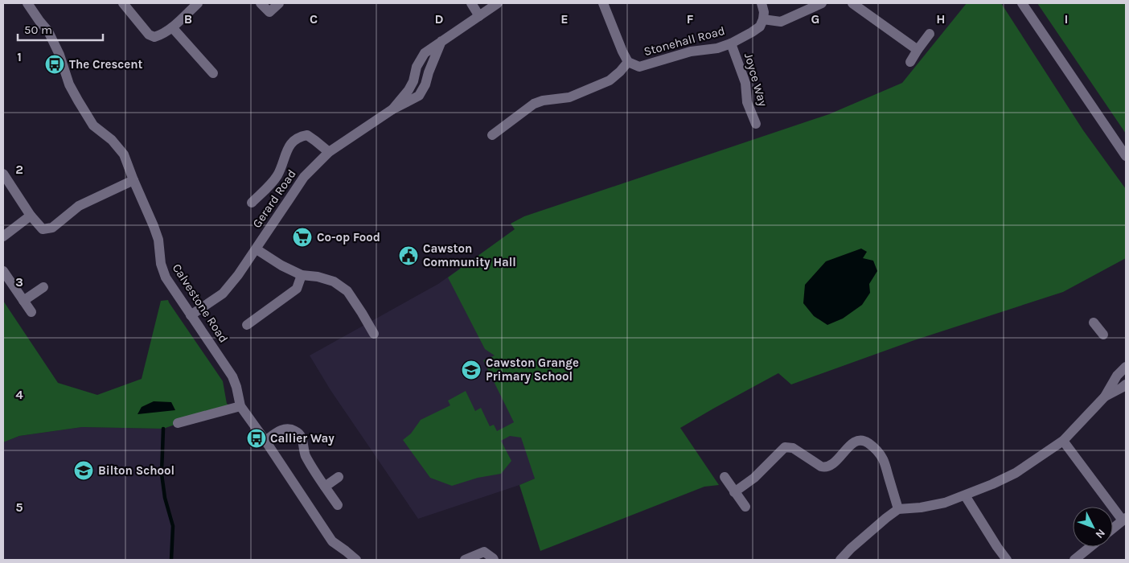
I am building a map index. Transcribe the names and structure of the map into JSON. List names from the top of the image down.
{
  "streets": {
    "street": [
      "Stonehall Road",
      "Joyce Way",
      "Gerard Road",
      "Calvestone Road"
    ]
  },
  "crossings": [
    ["Stonehall Road", "Joyce Way"],
    ["Gerard Road", "Calvestone Road"]
  ],
  "places": {
    "bus stop": ["The Crescent", "Callier Way"],
    "supermarket": ["Co-op Food"],
    "public building": ["Cawston Community Hall"],
    "school or university": ["Cawston Grange Primary School", "Bilton School"]
  },
  "scale_bar": "50 m",
  "north": "bottom right",
  "grid": {
    "columns": [
      "B",
      "C",
      "D",
      "E",
      "F",
      "G",
      "H",
      "I"
    ],
    "rows": [
      "1",
      "2",
      "3",
      "4",
      "5"
    ]
  }
}
